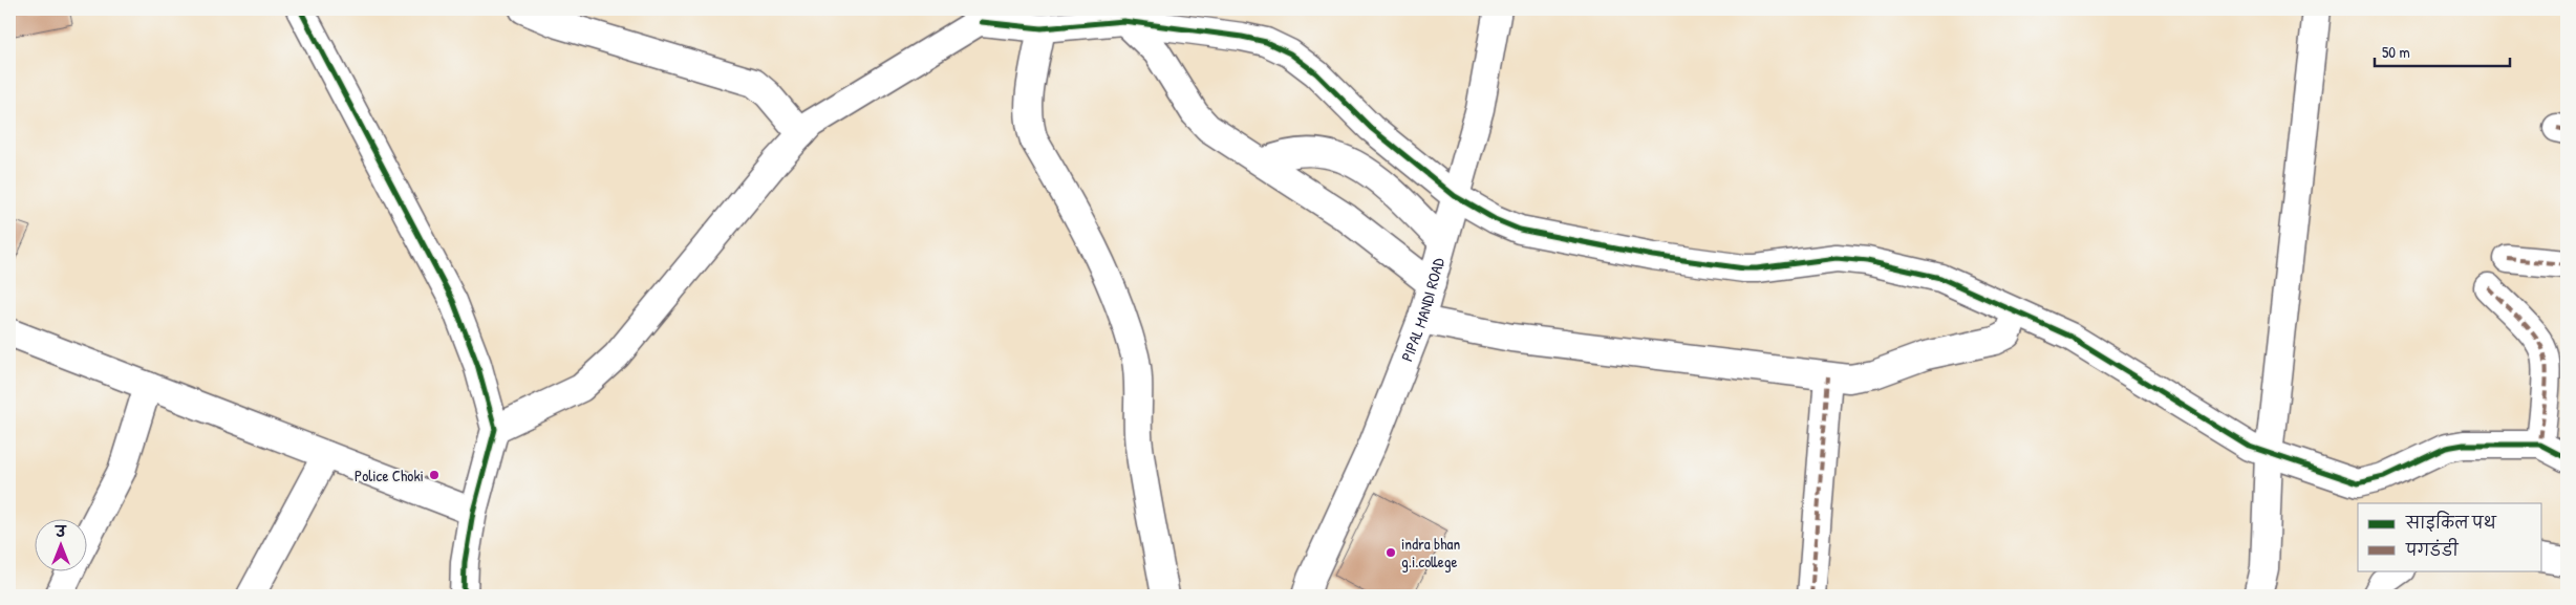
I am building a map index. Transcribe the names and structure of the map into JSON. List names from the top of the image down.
{
  "streets": {
    "street": ["PIPAL MANDI ROAD"]
  },
  "places": ["Police Choki", "indra bhan g.i.college"],
  "legend": ["साइकिल पथ", "पगडंडी"],
  "scale_bar": "50 m",
  "north": "top"
}
